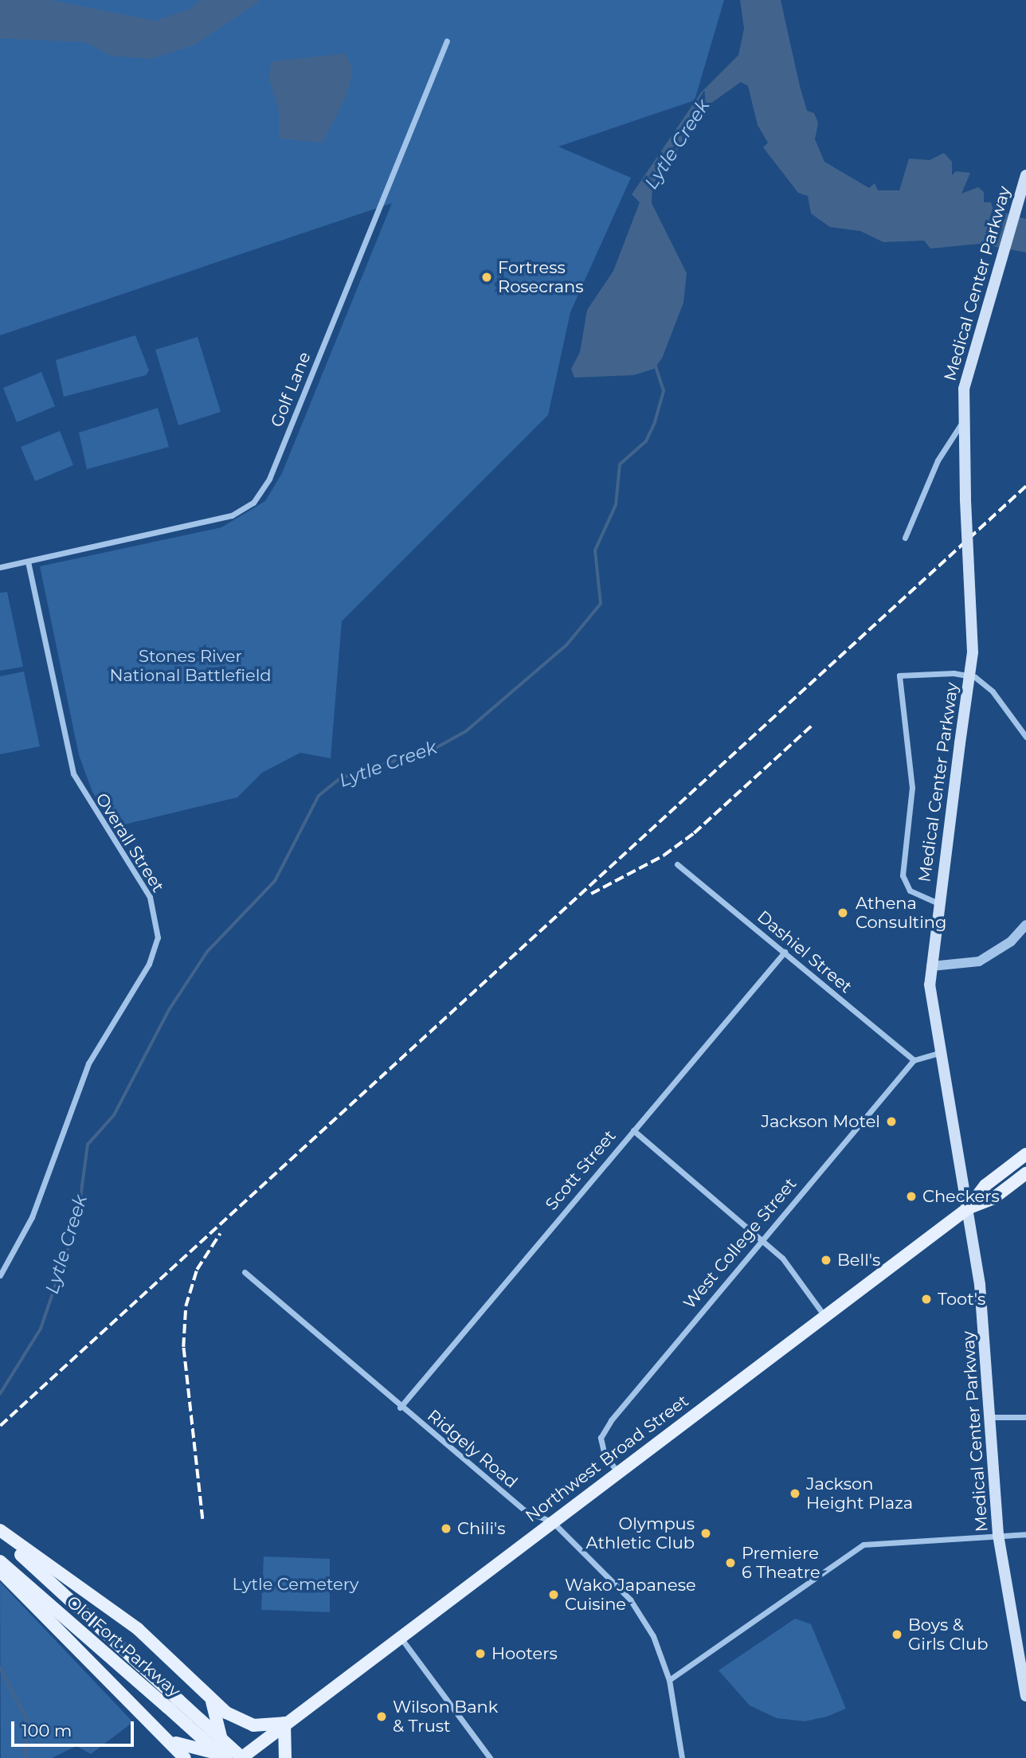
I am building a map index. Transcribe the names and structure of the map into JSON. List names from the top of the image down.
{
  "streets": {
    "main road": ["Medical Center Parkway", "Northwest Broad Street", "Old Fort Parkway"],
    "street": [
      "Golf Lane",
      "Overall Street",
      "Dashiel Street",
      "Scott Street",
      "West College Street",
      "Ridgely Road"
    ]
  },
  "crossings": [
    ["Medical Center Parkway", "Northwest Broad Street"],
    ["Golf Lane", "Overall Street"],
    ["Dashiel Street", "Scott Street"],
    ["Dashiel Street", "West College Street"],
    ["Scott Street", "Ridgely Road"],
    ["West College Street", "Northwest Broad Street"],
    ["Ridgely Road", "Northwest Broad Street"],
    ["Northwest Broad Street", "Old Fort Parkway"]
  ],
  "water": ["Lytle Creek"],
  "parks": ["Stones River National Battlefield", "Lytle Cemetery"],
  "places": [
    "Fortress Rosecrans",
    "Athena Consulting",
    "Jackson Motel",
    "Checkers",
    "Bell's",
    "Toot's",
    "Jackson Height Plaza",
    "Chili's",
    "Olympus Athletic Club",
    "Premiere 6 Theatre",
    "Wako Japanese Cuisine",
    "Boys & Girls Club",
    "Hooters",
    "Wilson Bank & Trust"
  ],
  "scale_bar": "100 m"
}
